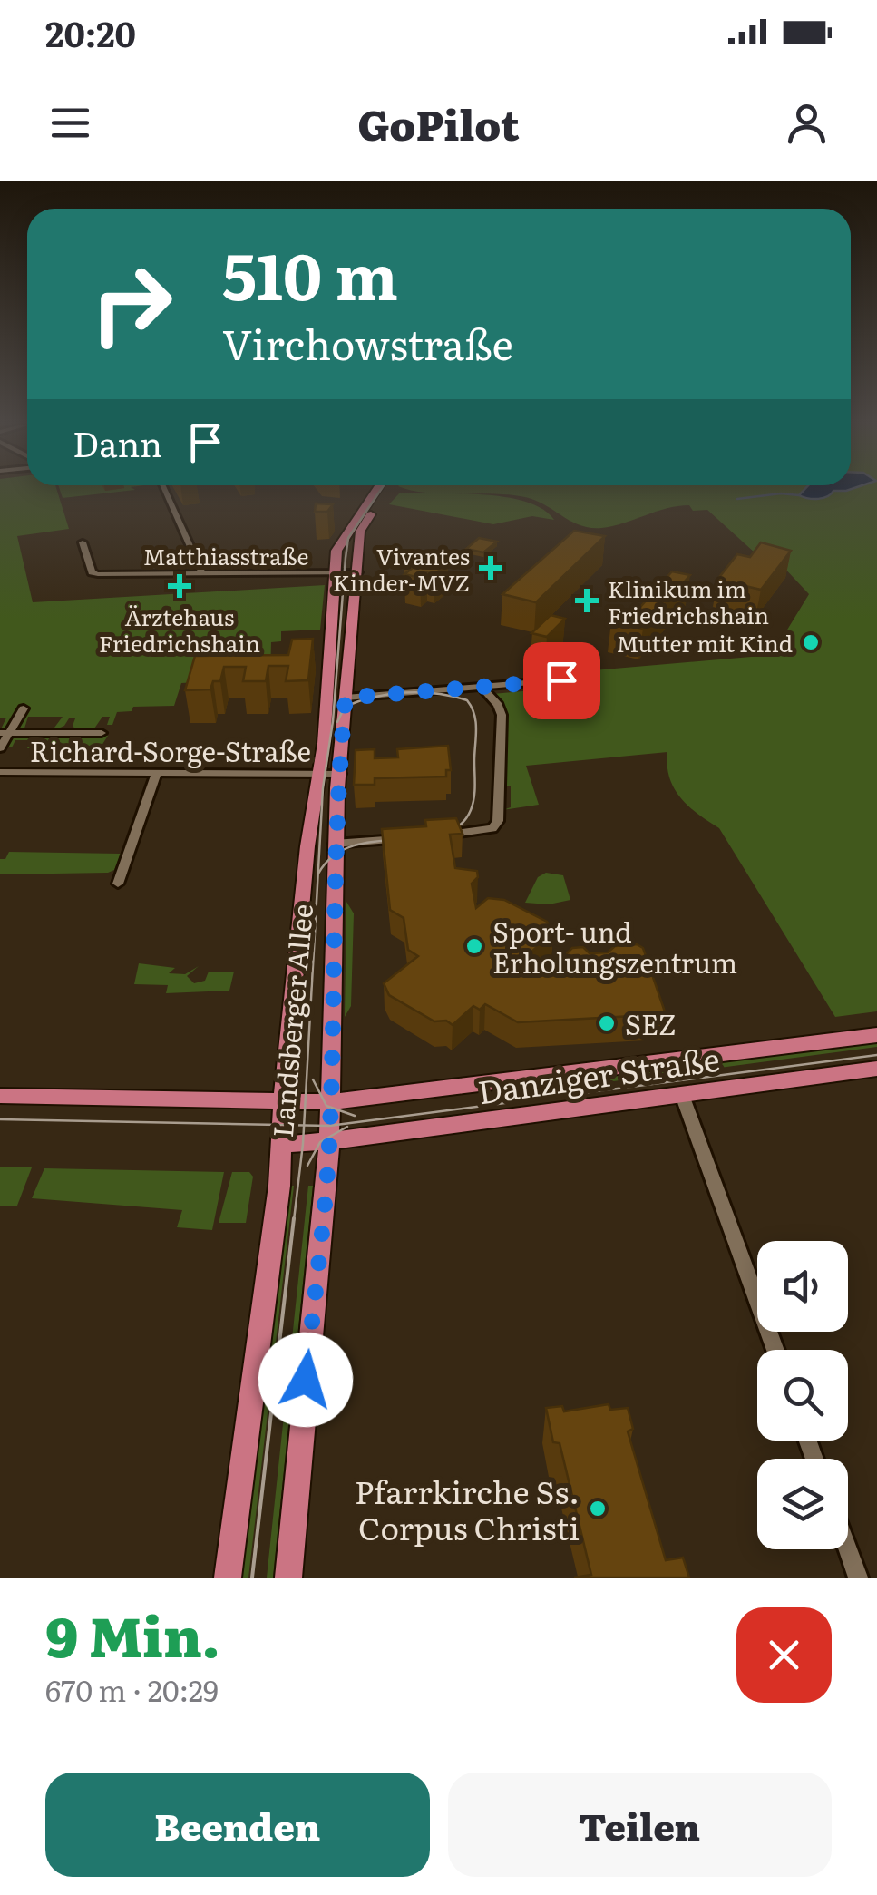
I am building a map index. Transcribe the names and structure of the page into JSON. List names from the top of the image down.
{
  "streets": {
    "main road": ["Landsberger Allee", "Danziger Straße"],
    "street": ["Matthiasstraße", "Richard-Sorge-Straße"]
  },
  "crossings": [
    ["Matthiasstraße", "Landsberger Allee"],
    ["Richard-Sorge-Straße", "Landsberger Allee"],
    ["Landsberger Allee", "Danziger Straße"]
  ],
  "places": {
    "health": ["Vivantes Kinder-MVZ", "Ärztehaus Friedrichshain", "Klinikum im Friedrichshain"],
    "other": [
      "Mutter mit Kind",
      "Sport- und Erholungszentrum",
      "SEZ",
      "Pfarrkirche Ss. Corpus Christi"
    ]
  },
  "page": {
    "status": "20:20",
    "header": "GoPilot",
    "turn": ["510 m", "Virchowstraße"],
    "then": "Dann",
    "heading": ["9 Min.", "670 m · 20:29"],
    "buttons": ["Beenden", "Teilen"]
  }
}
